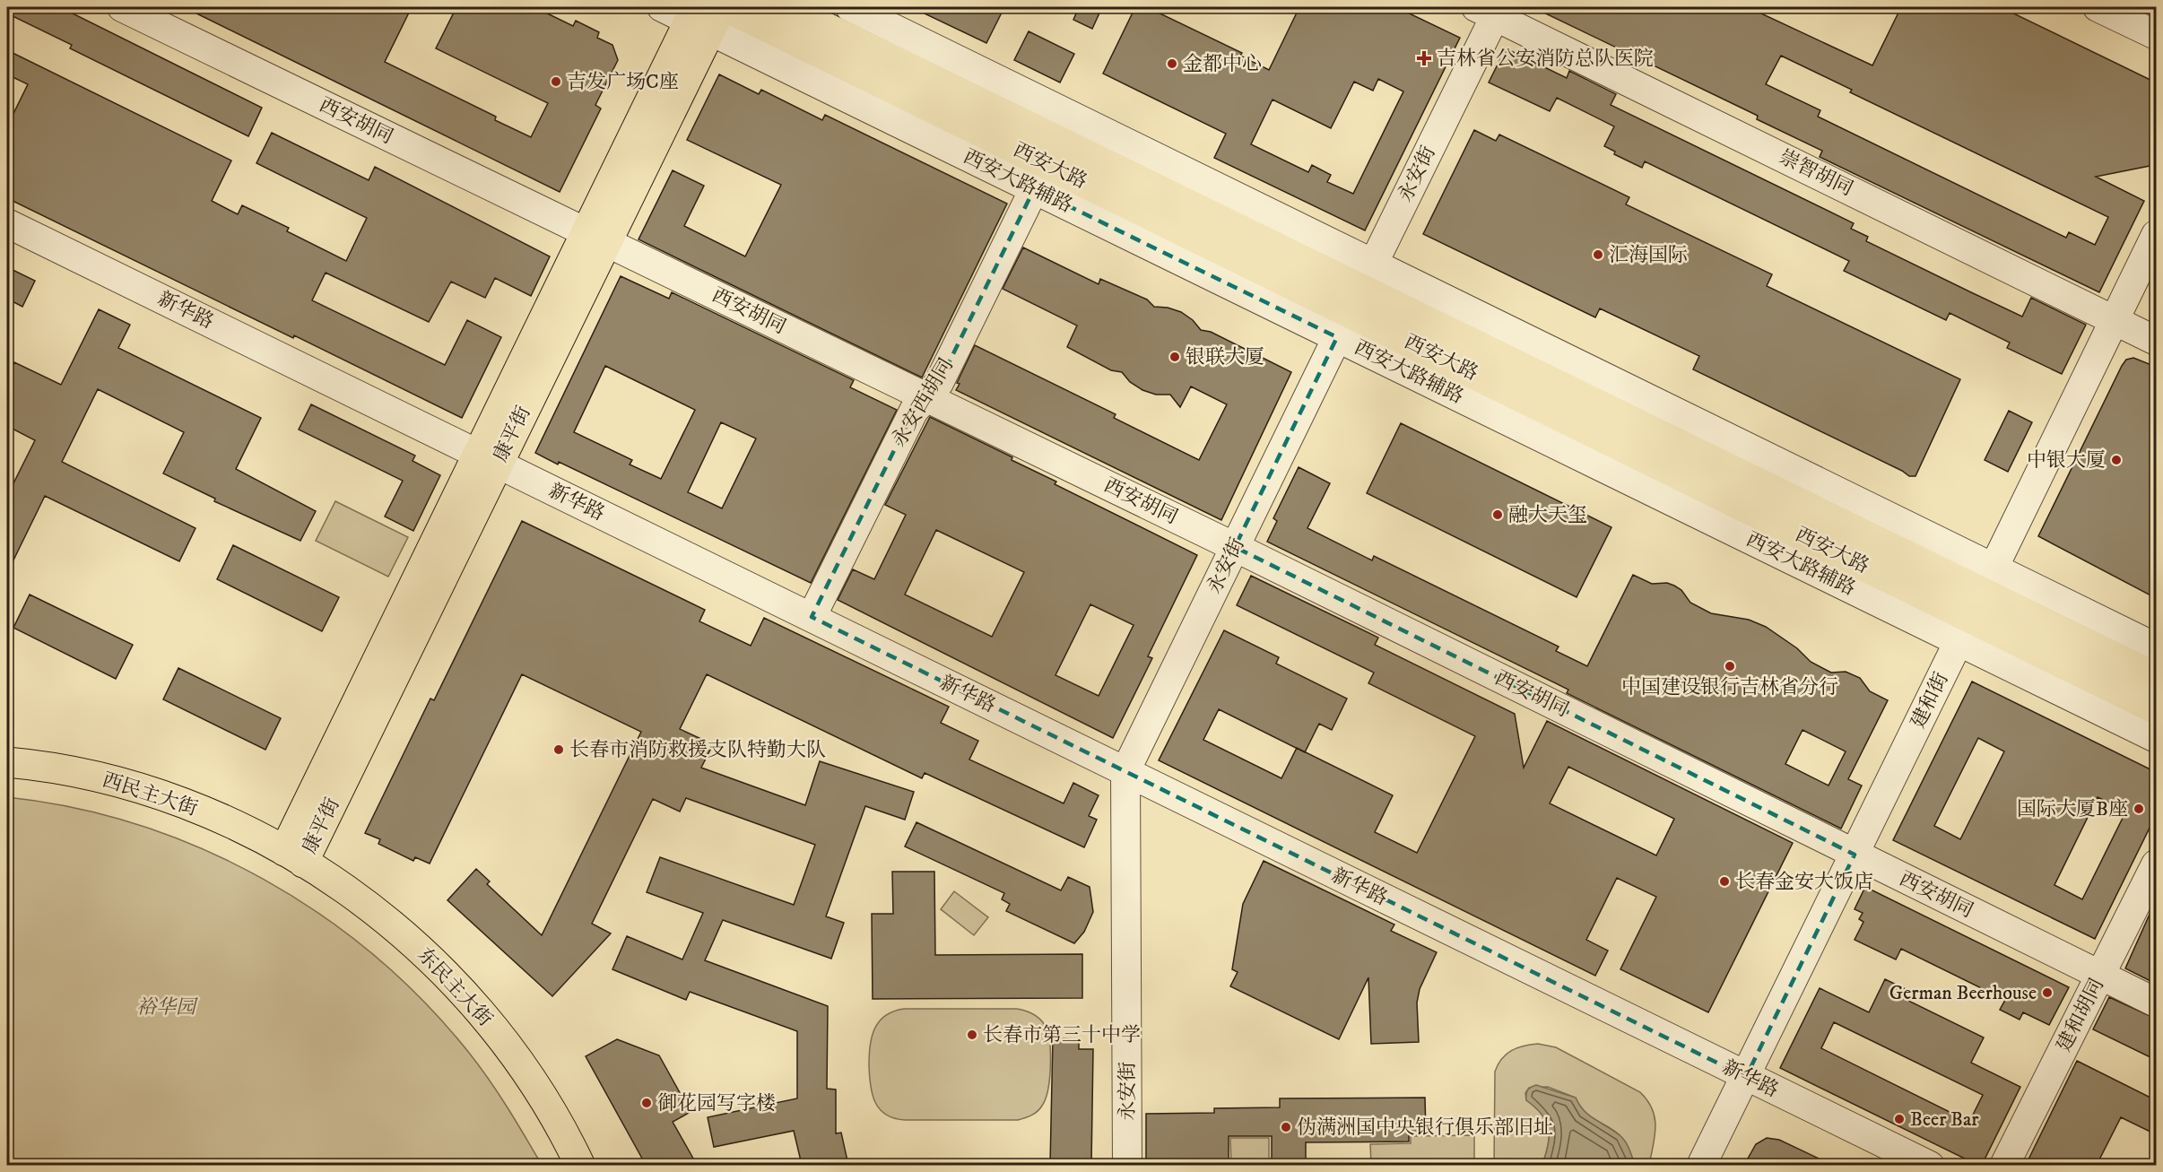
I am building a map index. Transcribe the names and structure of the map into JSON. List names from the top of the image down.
{
  "streets": {
    "main road": [
      "西安大路",
      "康平街",
      "西民主大街",
      "东民主大街"
    ],
    "street": [
      "西安胡同",
      "崇智胡同",
      "永安街",
      "西安大路辅路",
      "新华路",
      "永安西胡同",
      "建和街",
      "建和胡同"
    ]
  },
  "crossings": [
    ["西安胡同", "永安街"],
    ["西安胡同", "永安西胡同"],
    ["西安胡同", "康平街"],
    ["西安胡同", "建和街"],
    ["西安胡同", "建和胡同"],
    ["西安大路", "永安街"],
    ["西安大路", "西安大路辅路"],
    ["西安大路", "康平街"],
    ["西安大路", "建和街"],
    ["崇智胡同", "永安街"],
    ["崇智胡同", "建和街"],
    ["永安街", "西安大路辅路"],
    ["永安街", "新华路"],
    ["西安大路辅路", "永安西胡同"],
    ["西安大路辅路", "康平街"],
    ["西安大路辅路", "建和街"],
    ["新华路", "永安西胡同"],
    ["新华路", "康平街"],
    ["新华路", "建和街"],
    ["康平街", "西民主大街"],
    ["康平街", "东民主大街"],
    ["西民主大街", "东民主大街"]
  ],
  "parks": ["裕华园"],
  "places": {
    "health": ["吉林省公安消防总队医院"],
    "other": [
      "金都中心",
      "吉发广场C座",
      "汇海国际",
      "银联大厦",
      "中银大厦",
      "融大天玺",
      "中国建设银行吉林省分行",
      "长春市消防救援支队特勤大队",
      "国际大厦B座",
      "长春金安大饭店",
      "German Beerhouse",
      "长春市第三十中学",
      "御花园写字楼",
      "Beer Bar",
      "伪满洲国中央银行俱乐部旧址"
    ]
  }
}
